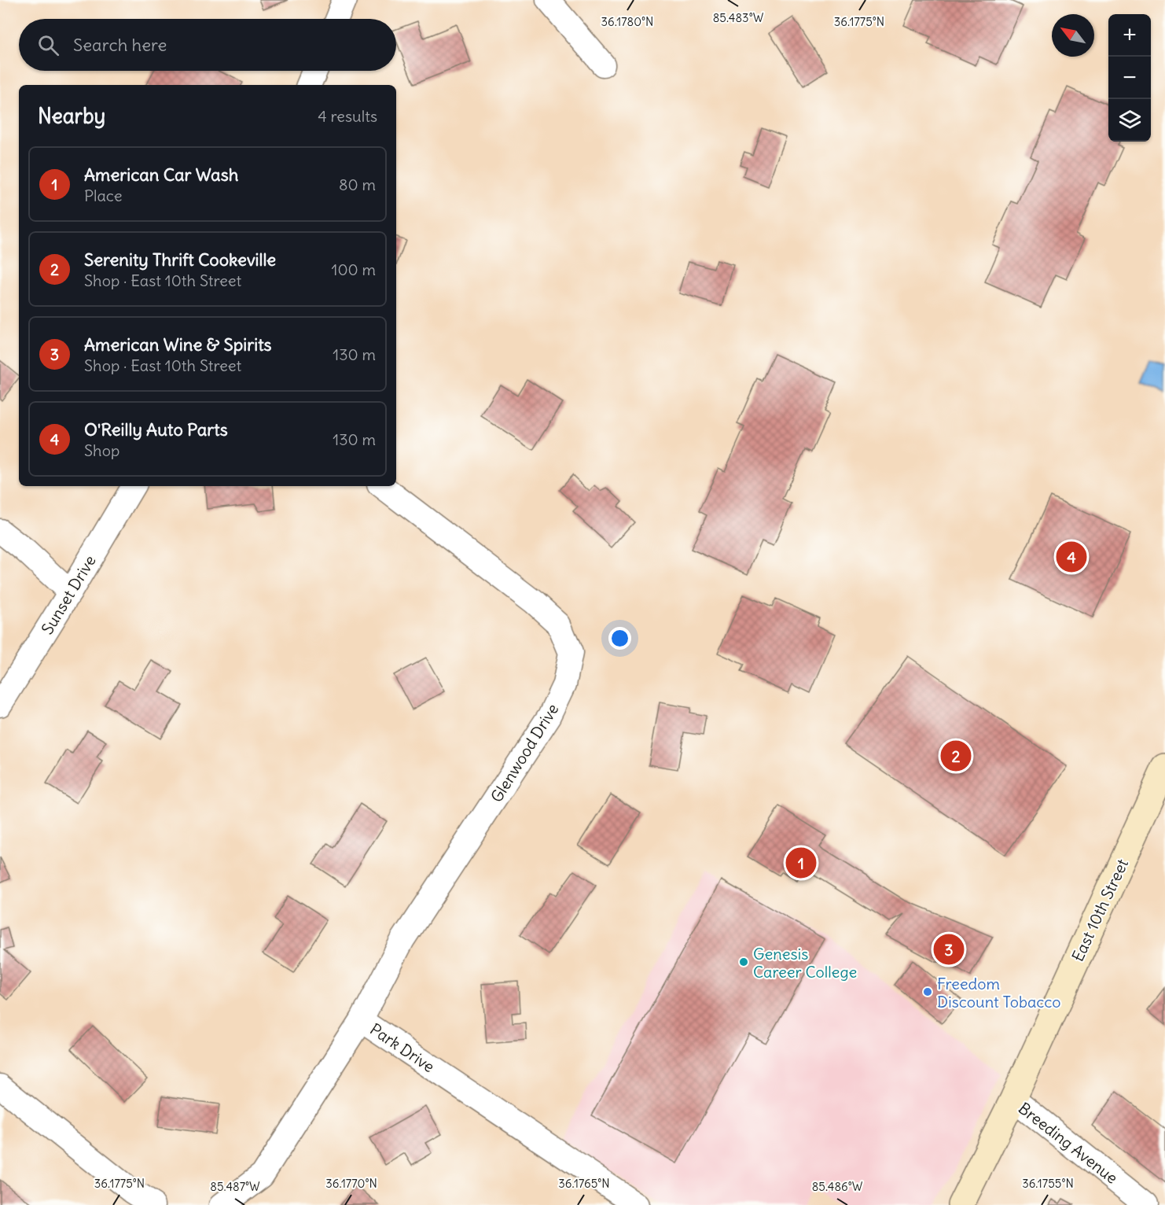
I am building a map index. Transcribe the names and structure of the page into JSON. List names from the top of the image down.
{
  "streets": {
    "main road": ["East 10th Street"],
    "street": [
      "Sunset Drive",
      "Glenwood Drive",
      "Park Drive",
      "Breeding Avenue"
    ]
  },
  "crossings": [
    ["Glenwood Drive", "Park Drive"],
    ["East 10th Street", "Breeding Avenue"]
  ],
  "places": ["Genesis Career College", "Freedom Discount Tobacco"],
  "north": "top left",
  "page": {
    "map_buttons": ["+", "−"],
    "search": "Search here",
    "heading": ["Nearby", "4 results"],
    "list": [
      {
        "mark": "1",
        "name": "American Car Wash",
        "note": "Place",
        "value": "80 m"
      },
      {
        "mark": "2",
        "name": "Serenity Thrift Cookeville",
        "note": "Shop · East 10th Street",
        "value": "100 m"
      },
      {
        "mark": "3",
        "name": "American Wine & Spirits",
        "note": "Shop · East 10th Street",
        "value": "130 m"
      },
      {
        "mark": "4",
        "name": "O'Reilly Auto Parts",
        "note": "Shop",
        "value": "130 m"
      }
    ],
    "pins": [
      "4",
      "2",
      "1",
      "3"
    ]
  },
  "coordinates": [
    "85.483°W",
    "36.1780°N",
    "36.1775°N",
    "36.1770°N",
    "36.1765°N",
    "36.1755°N",
    "85.487°W",
    "85.486°W"
  ]
}
